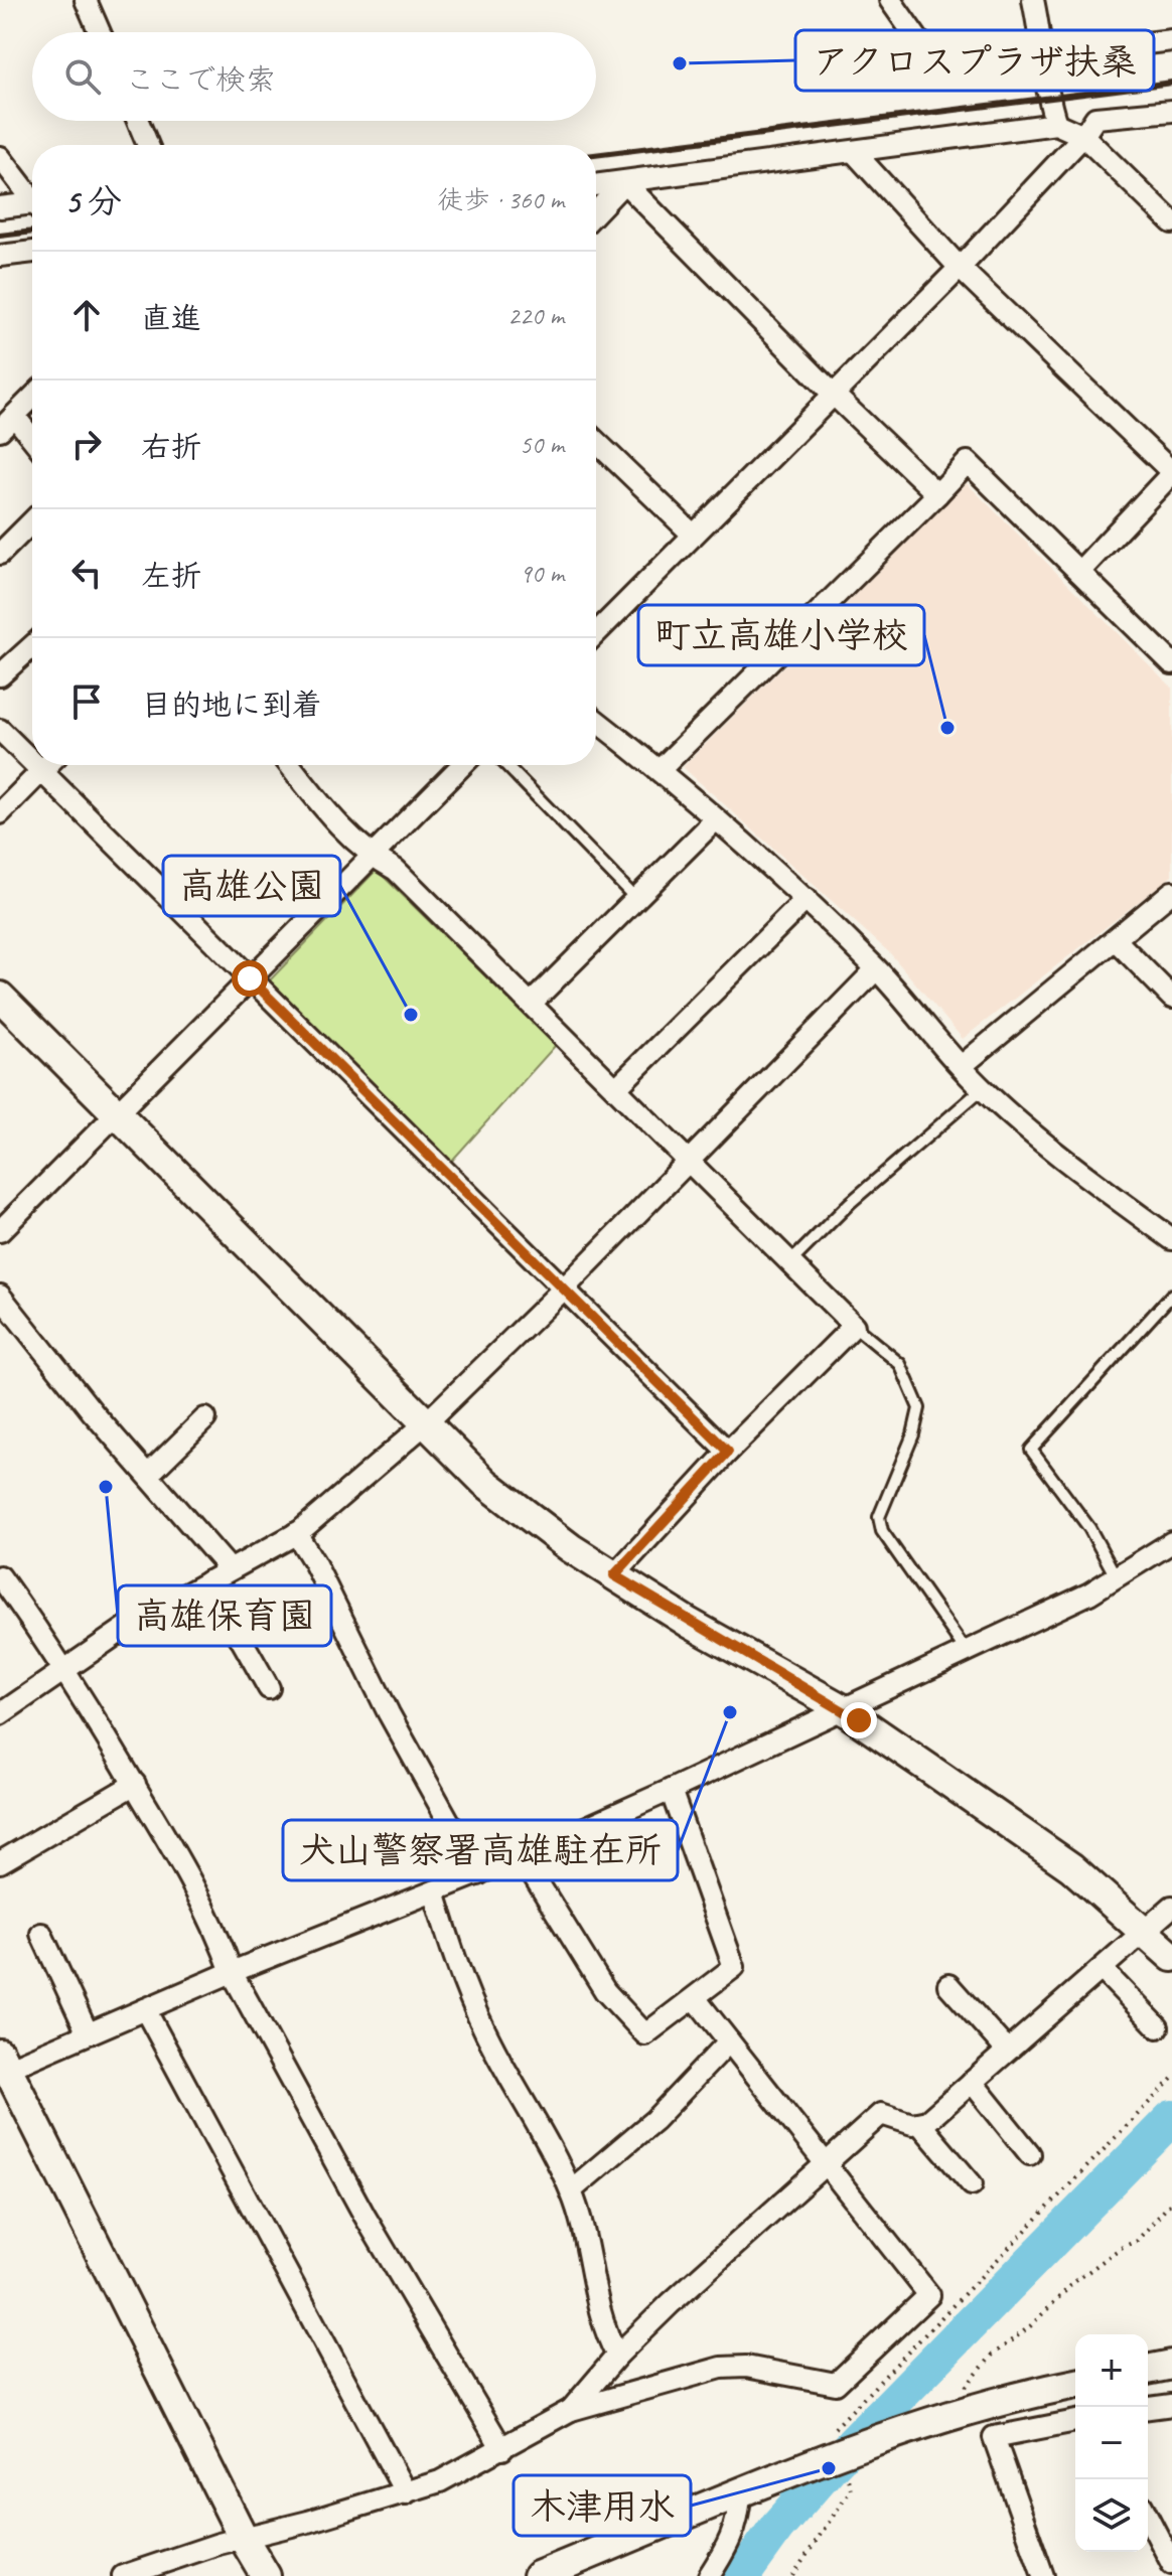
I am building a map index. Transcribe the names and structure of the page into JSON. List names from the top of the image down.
{
  "places": [
    "アクロスプラザ扶桑",
    "町立高雄小学校",
    "高雄公園",
    "高雄保育園",
    "犬山警察署高雄駐在所",
    "木津用水"
  ],
  "page": {
    "search": "ここで検索",
    "heading": ["5 分", "徒歩 · 360 m"],
    "list": [
      ["直進", "220 m"],
      ["右折", "50 m"],
      ["左折", "90 m"],
      "目的地に到着"
    ],
    "map_buttons": ["+", "−"]
  }
}
